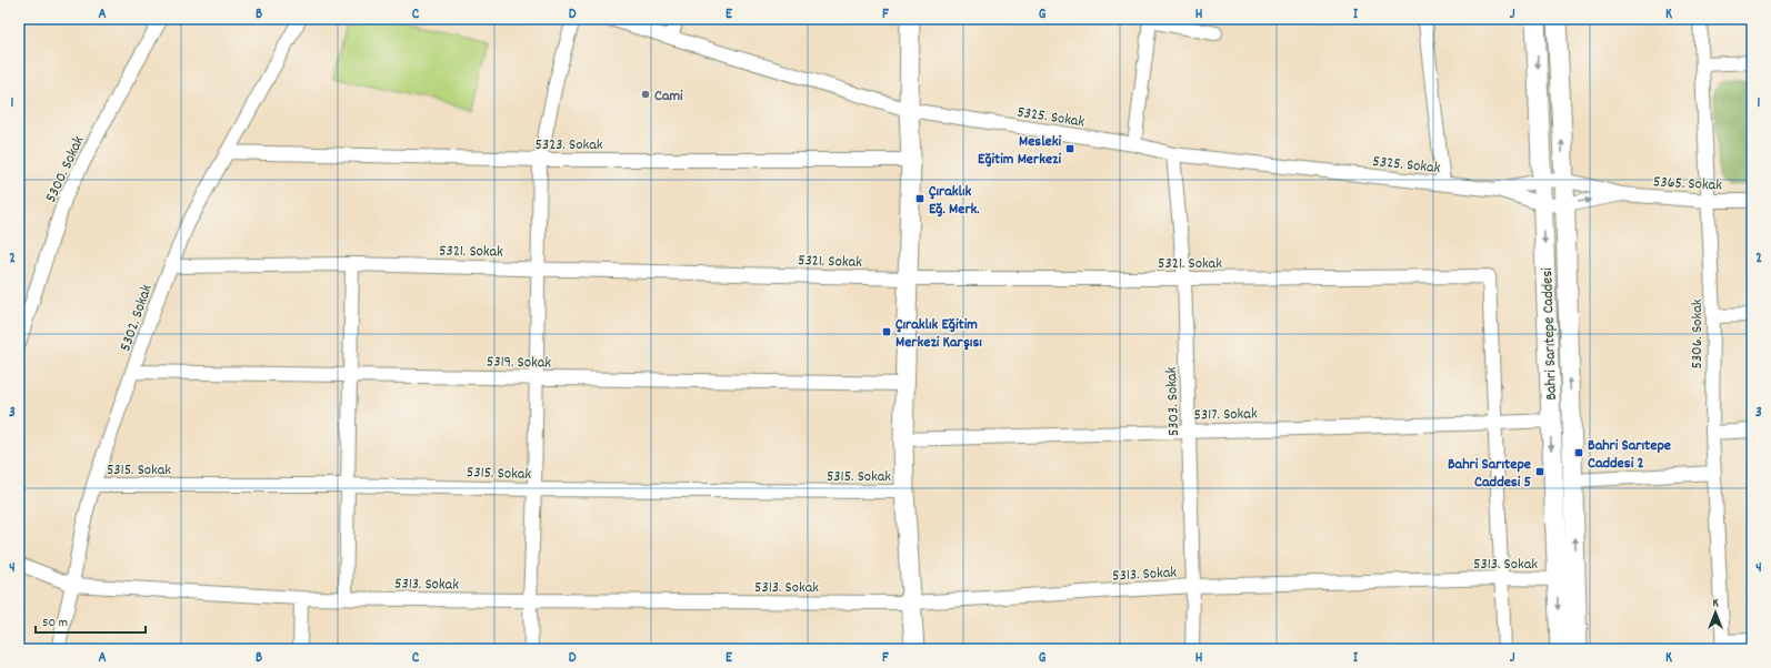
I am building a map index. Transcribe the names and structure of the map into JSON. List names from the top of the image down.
{
  "streets": {
    "main road": ["Bahri Sarıtepe Caddesi"],
    "street": [
      "5325. Sokak",
      "5323. Sokak",
      "5300. Sokak",
      "5365. Sokak",
      "5321. Sokak",
      "5302. Sokak",
      "5306. Sokak",
      "5319. Sokak",
      "5303. Sokak",
      "5317. Sokak",
      "5315. Sokak",
      "5313. Sokak"
    ]
  },
  "crossings": [
    ["5325. Sokak", "5303. Sokak"],
    ["5323. Sokak", "5302. Sokak"],
    ["5365. Sokak", "5306. Sokak"],
    ["5321. Sokak", "5302. Sokak"],
    ["5321. Sokak", "5303. Sokak"],
    ["5321. Sokak", "5317. Sokak"],
    ["5302. Sokak", "5319. Sokak"],
    ["5302. Sokak", "5315. Sokak"],
    ["5302. Sokak", "5313. Sokak"],
    ["Bahri Sarıtepe Caddesi", "5317. Sokak"],
    ["Bahri Sarıtepe Caddesi", "5313. Sokak"],
    ["5303. Sokak", "5317. Sokak"],
    ["5303. Sokak", "5313. Sokak"]
  ],
  "places": {
    "other": ["Cami"],
    "transit": [
      "Mesleki Eğitim Merkezi",
      "Çıraklık Eğ. Merk.",
      "Çıraklık Eğitim Merkezi Karşısı",
      "Bahri Sarıtepe Caddesi 2",
      "Bahri Sarıtepe Caddesi 5"
    ]
  },
  "scale_bar": "50 m",
  "north": "top",
  "grid": {
    "columns": [
      "A",
      "B",
      "C",
      "D",
      "E",
      "F",
      "G",
      "H",
      "I",
      "J",
      "K"
    ],
    "rows": [
      "1",
      "2",
      "3",
      "4"
    ]
  }
}
